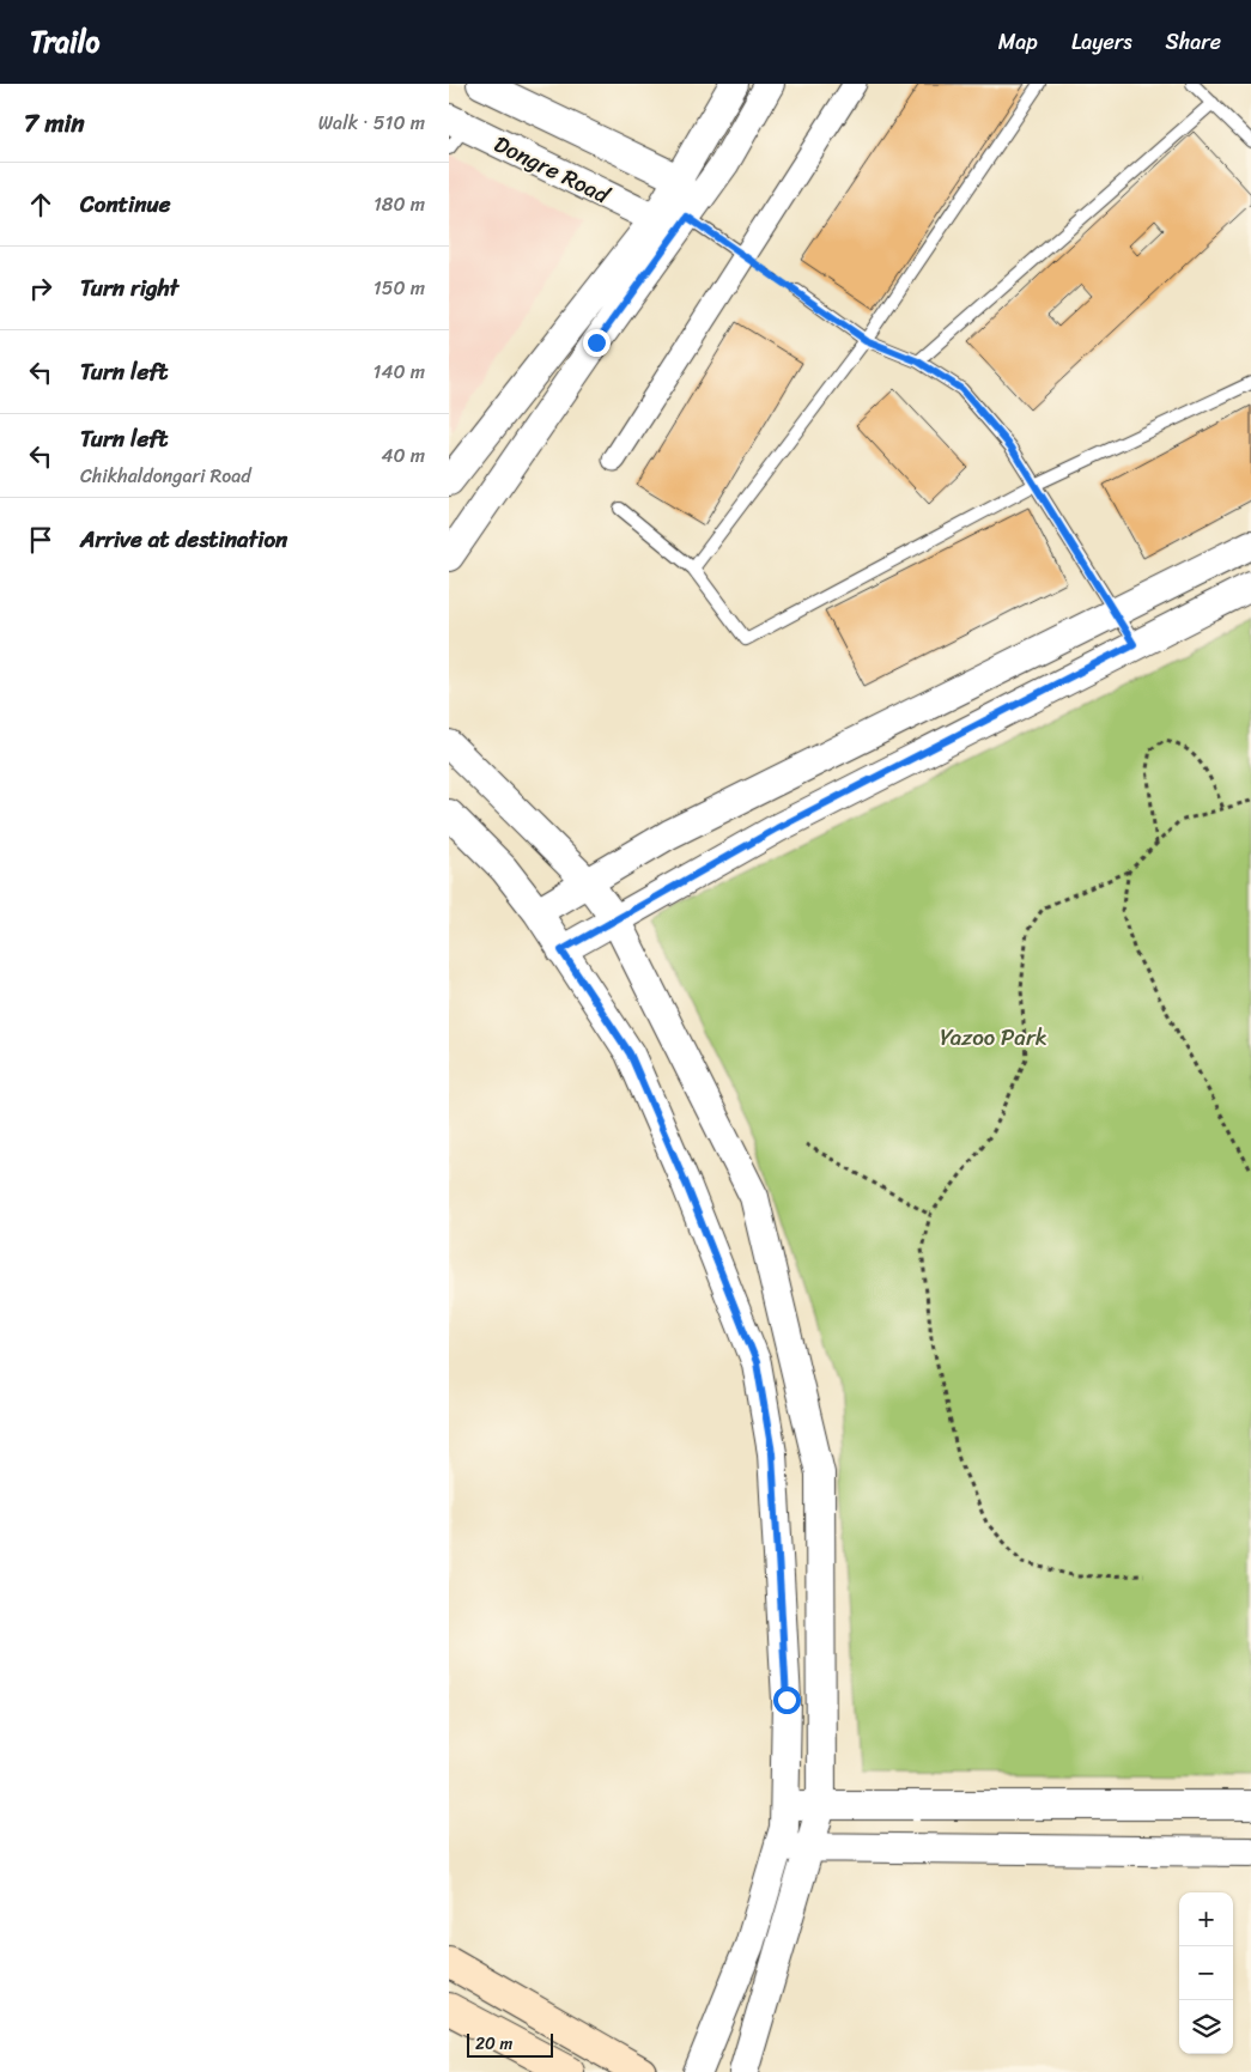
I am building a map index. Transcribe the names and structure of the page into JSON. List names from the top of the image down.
{
  "streets": {
    "street": ["Dongre Road"]
  },
  "parks": ["Yazoo Park"],
  "scale_bar": "20 m",
  "page": {
    "header": "Trailo",
    "nav": ["Map", "Layers", "Share"],
    "heading": ["7 min", "Walk · 510 m"],
    "list": [
      ["Continue", "180 m"],
      ["Turn right", "150 m"],
      ["Turn left", "140 m"],
      ["Turn left", "Chikhaldongari Road", "40 m"],
      "Arrive at destination"
    ],
    "map_buttons": ["+", "−"],
    "scale": "20 m"
  }
}
